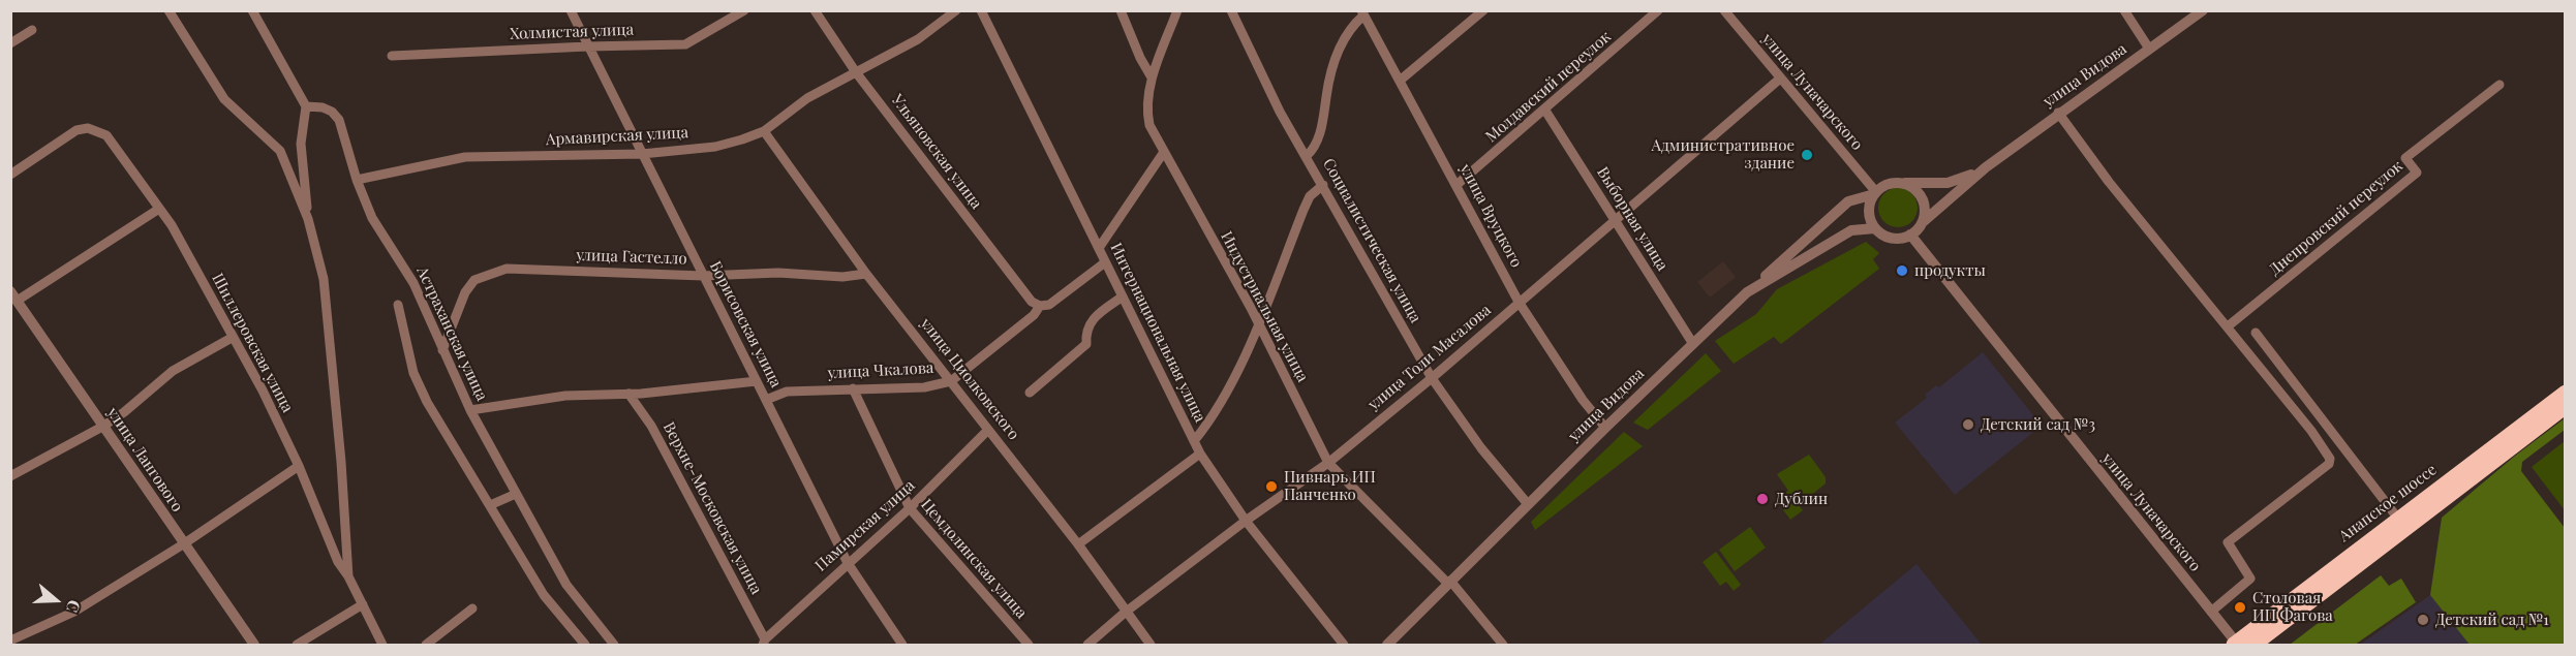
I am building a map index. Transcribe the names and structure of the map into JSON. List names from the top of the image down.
{
  "streets": {
    "highway": ["Анапское шоссе"],
    "street": [
      "Холмистая улица",
      "улица Видова",
      "Молдавский переулок",
      "улица Луначарского",
      "Армавирская улица",
      "Ульяновская улица",
      "улица Вруцкого",
      "Днепровский переулок",
      "Выборная улица",
      "Социалистическая улица",
      "улица Гастелло",
      "Индустриальная улица",
      "Борисовская улица",
      "Интернациональная улица",
      "Астраханская улица",
      "Шиллеровская улица",
      "улица Толи Масалова",
      "улица Чкалова",
      "улица Циолковского",
      "улица Лангового",
      "Верхне-Московская улица",
      "Памирская улица",
      "Цемдолинская улица"
    ]
  },
  "crossings": [
    ["Холмистая улица", "Борисовская улица"],
    ["улица Видова", "улица Луначарского"],
    ["улица Видова", "улица Вруцкого"],
    ["улица Видова", "Выборная улица"],
    ["улица Видова", "Социалистическая улица"],
    ["улица Видова", "Индустриальная улица"],
    ["Молдавский переулок", "улица Вруцкого"],
    ["Молдавский переулок", "Выборная улица"],
    ["улица Луначарского", "улица Толи Масалова"],
    ["улица Луначарского", "Анапское шоссе"],
    ["Армавирская улица", "Ульяновская улица"],
    ["Армавирская улица", "Борисовская улица"],
    ["Армавирская улица", "Астраханская улица"],
    ["Армавирская улица", "улица Циолковского"],
    ["Ульяновская улица", "улица Чкалова"],
    ["улица Вруцкого", "улица Толи Масалова"],
    ["Выборная улица", "улица Толи Масалова"],
    ["Социалистическая улица", "улица Толи Масалова"],
    ["улица Гастелло", "Борисовская улица"],
    ["улица Гастелло", "Астраханская улица"],
    ["улица Гастелло", "улица Циолковского"],
    ["Индустриальная улица", "улица Толи Масалова"],
    ["Борисовская улица", "улица Чкалова"],
    ["Борисовская улица", "Памирская улица"],
    ["Интернациональная улица", "улица Толи Масалова"],
    ["Интернациональная улица", "улица Чкалова"],
    ["улица Толи Масалова", "улица Циолковского"],
    ["улица Чкалова", "улица Циолковского"],
    ["улица Чкалова", "Цемдолинская улица"],
    ["улица Циолковского", "Памирская улица"],
    ["Верхне-Московская улица", "Памирская улица"],
    ["Памирская улица", "Цемдолинская улица"]
  ],
  "places": [
    "Административное здание",
    "продукты",
    "Детский сад №3",
    "Пивнарь ИП Панченко",
    "Дублин",
    "Столовая ИП Фагова",
    "Детский сад №1"
  ],
  "north": "right"
}
